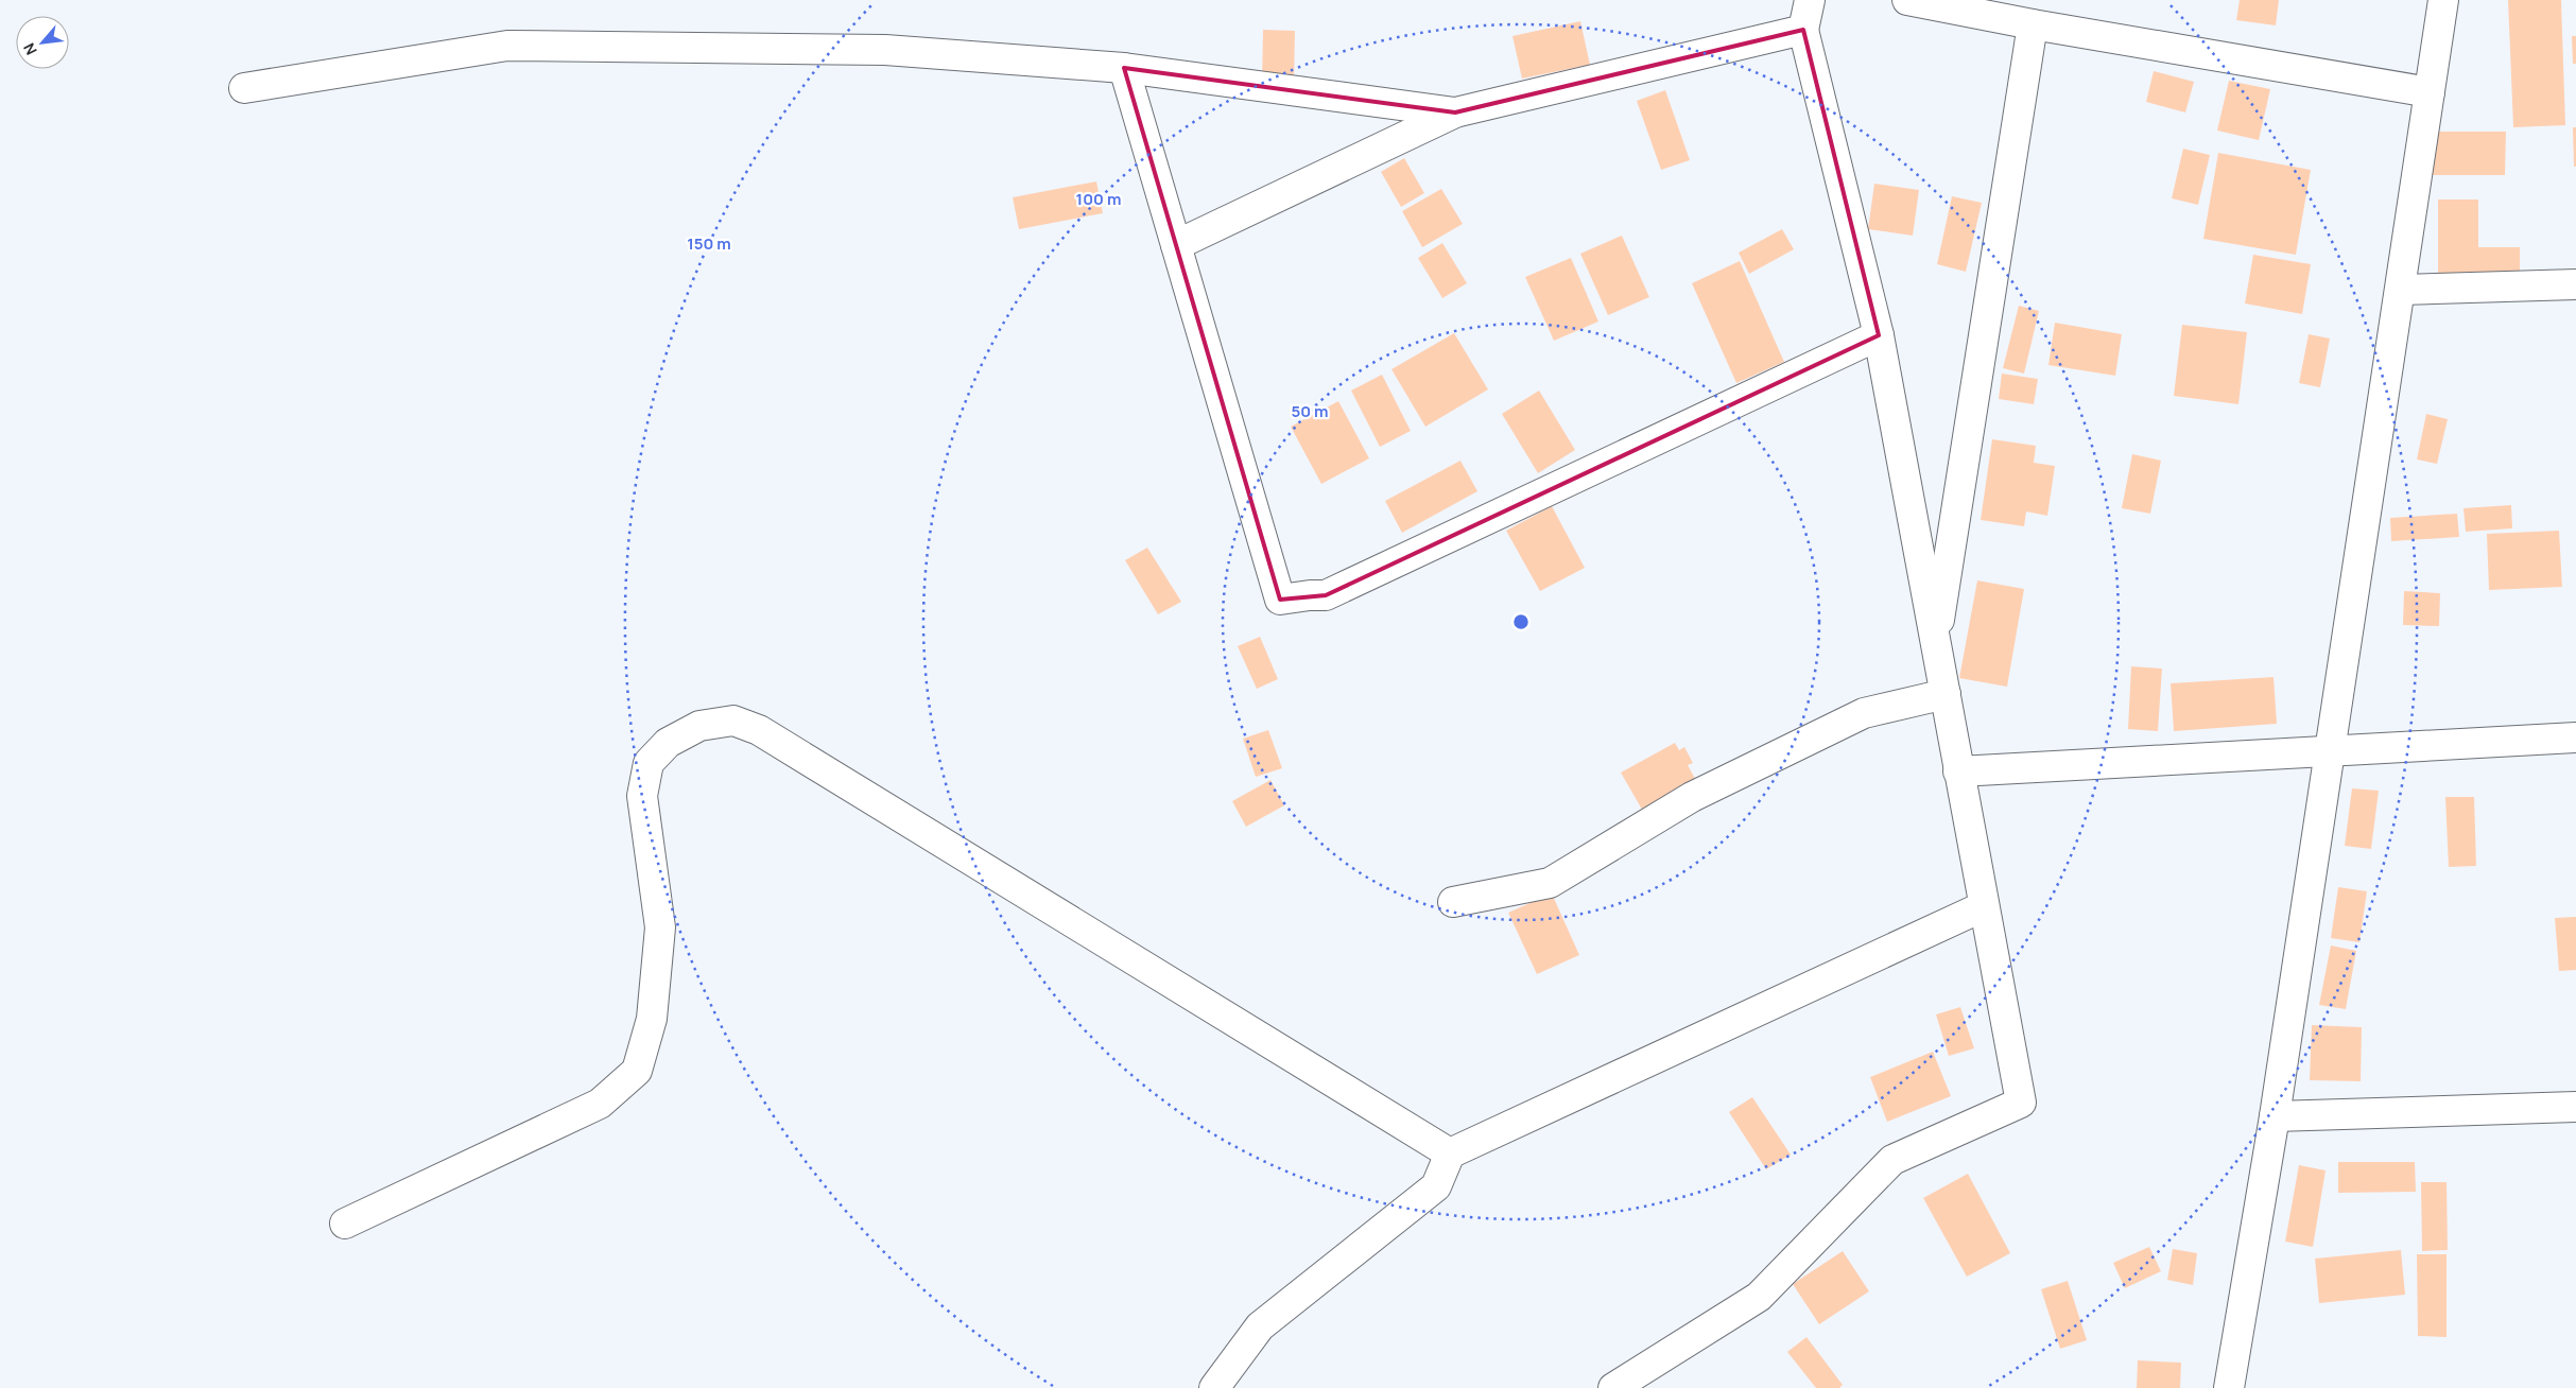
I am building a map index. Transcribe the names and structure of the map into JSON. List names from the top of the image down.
{
  "north": "bottom left",
  "rings": ["100 m", "150 m", "50 m"]
}
